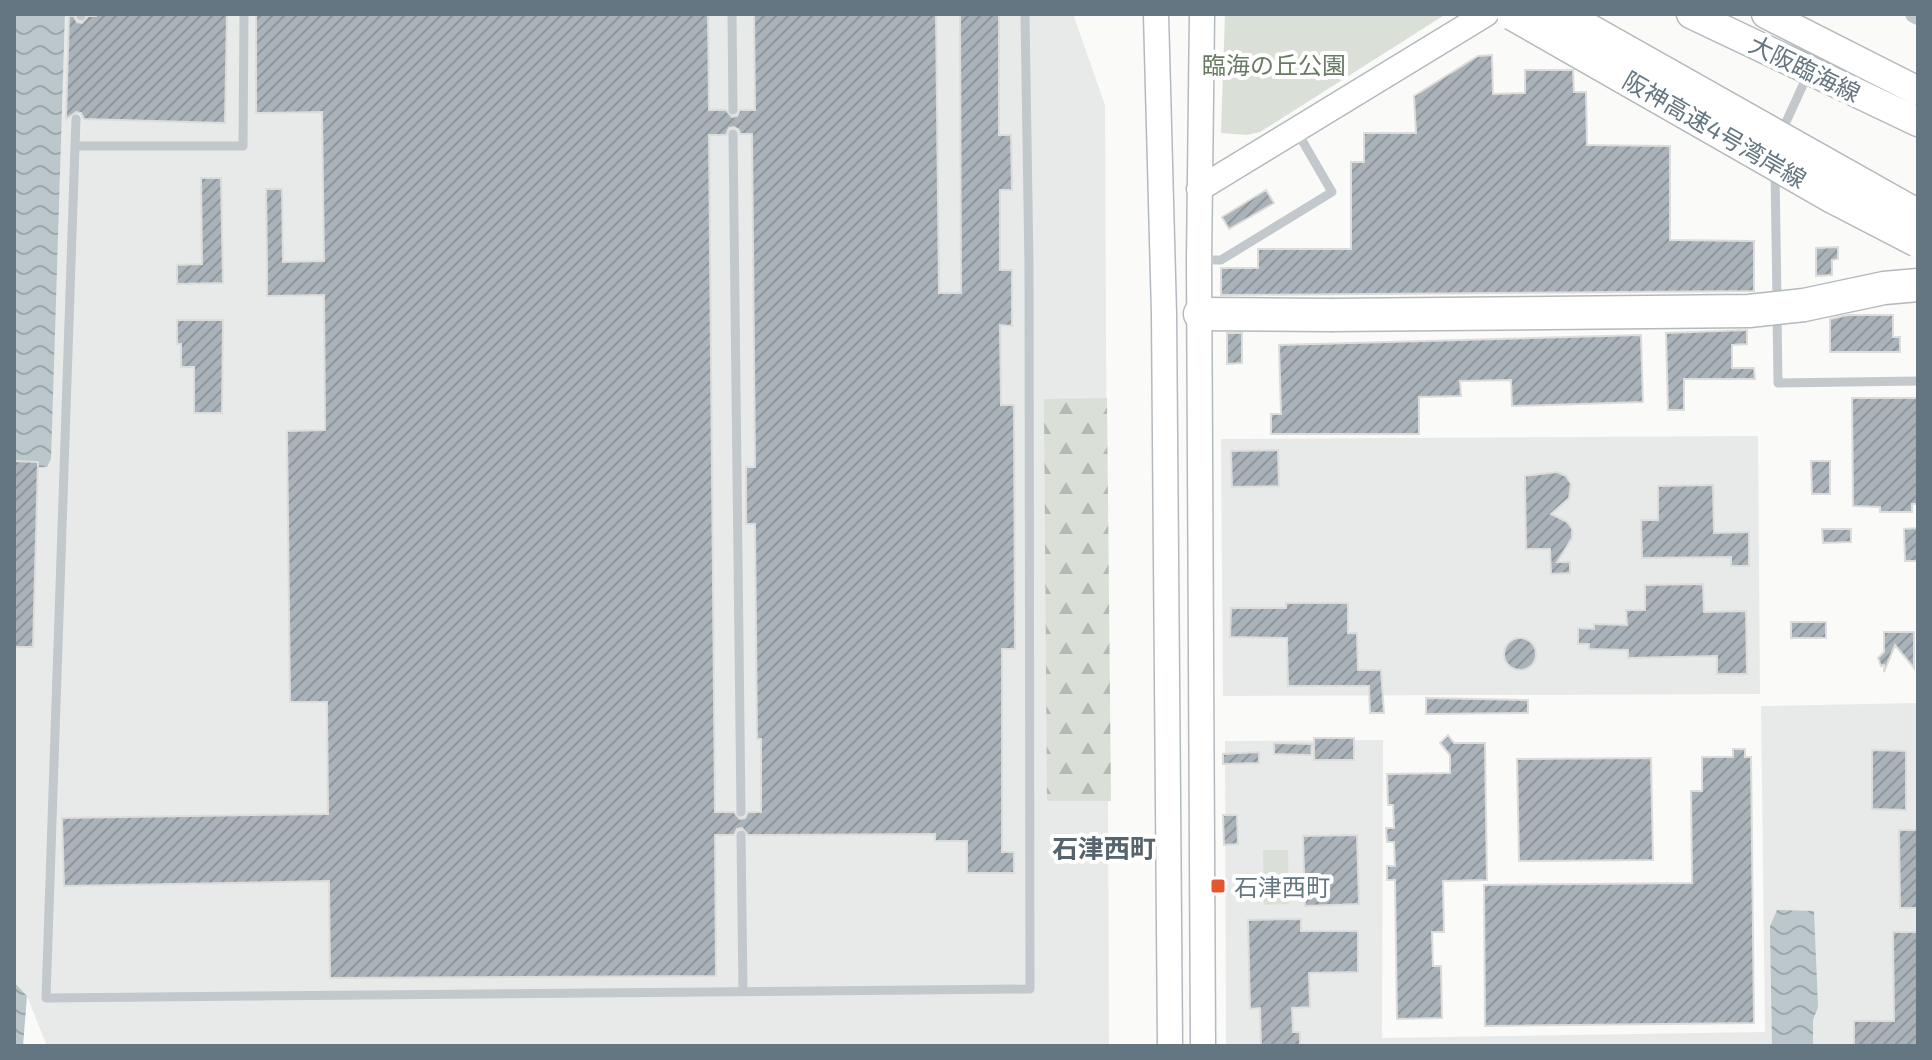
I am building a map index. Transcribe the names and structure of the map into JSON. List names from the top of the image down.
{
  "streets": {
    "highway": ["阪神高速4号湾岸線"],
    "main road": ["大阪臨海線"]
  },
  "districts": ["石津西町"],
  "parks": ["臨海の丘公園"],
  "places": {
    "transit": ["石津西町"]
  }
}
